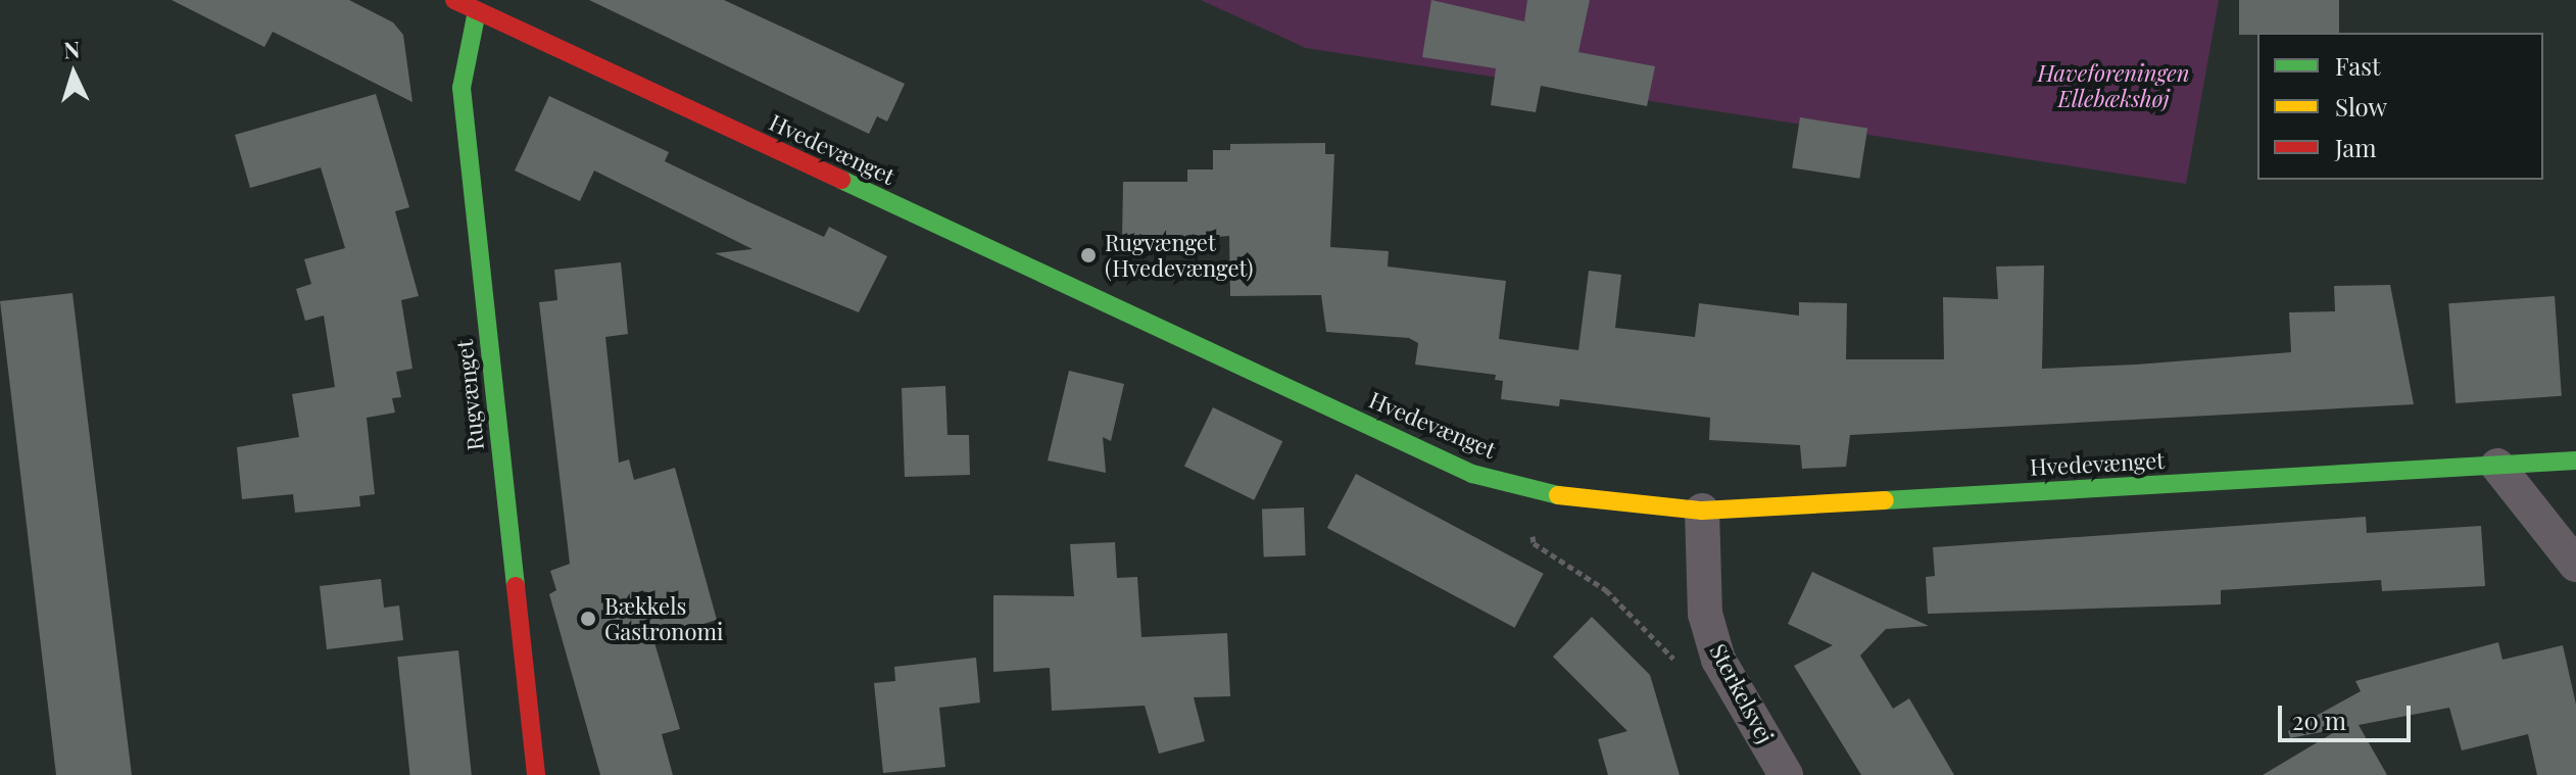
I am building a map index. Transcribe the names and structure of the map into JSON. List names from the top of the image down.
{
  "streets": {
    "street": ["Hvedevænget", "Rugvænget", "Sterkelsvej"]
  },
  "crossings": [
    ["Hvedevænget", "Rugvænget"],
    ["Hvedevænget", "Sterkelsvej"]
  ],
  "parks": ["Haveforeningen Ellebækshøj"],
  "places": ["Rugvænget (Hvedevænget)", "Bækkels Gastronomi"],
  "legend": ["Fast", "Slow", "Jam"],
  "scale_bar": "20 m",
  "north": "top"
}
